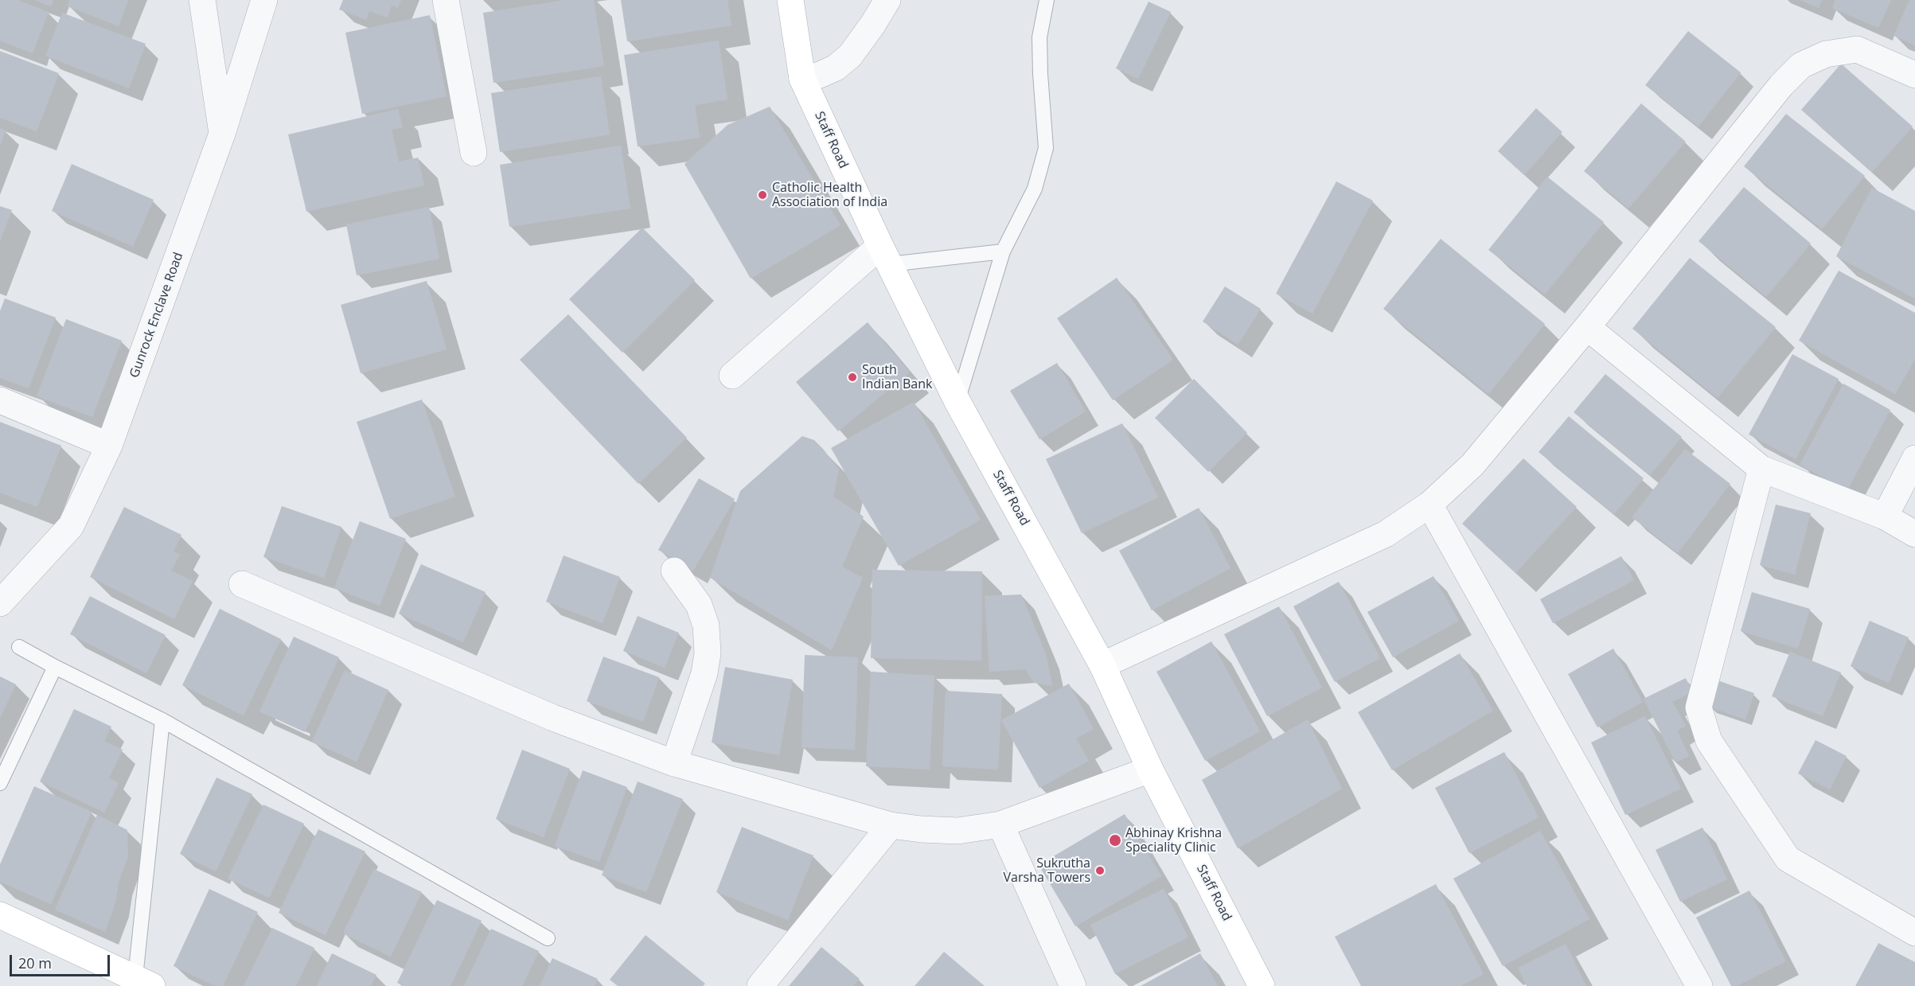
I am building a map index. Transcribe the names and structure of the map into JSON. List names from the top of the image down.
{
  "streets": {
    "main road": ["Staff Road"],
    "street": ["Gunrock Enclave Road"]
  },
  "places": [
    "Catholic Health Association of India",
    "South Indian Bank",
    "Abhinay Krishna Speciality Clinic",
    "Sukrutha Varsha Towers"
  ],
  "scale_bar": "20 m"
}
